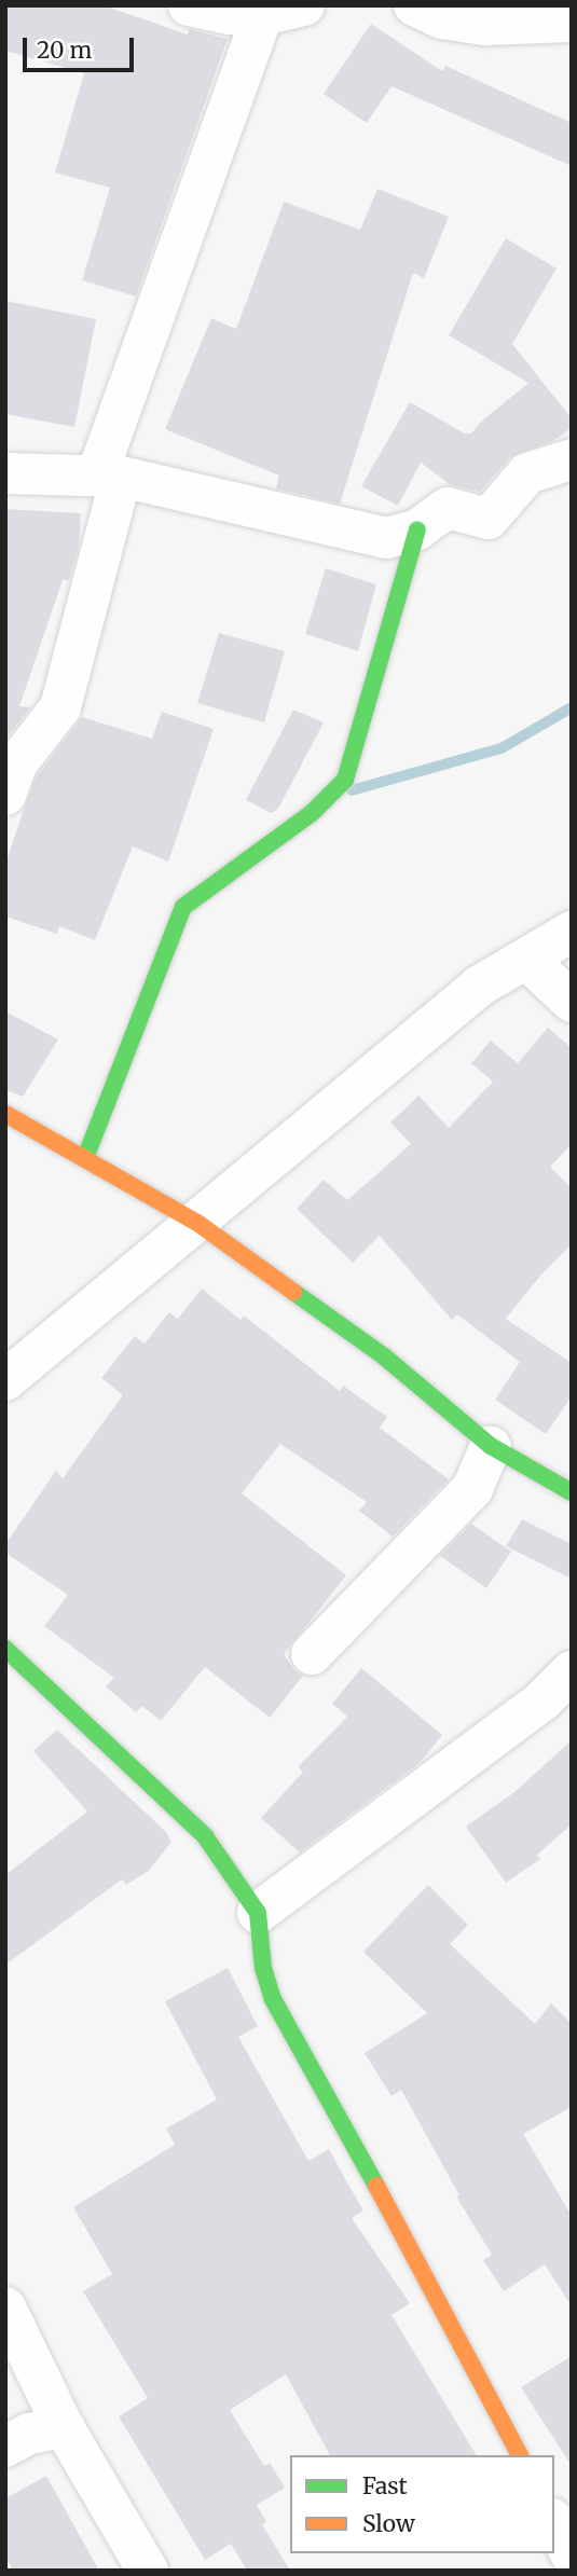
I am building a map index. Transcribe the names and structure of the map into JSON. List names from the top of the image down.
{
  "legend": ["Fast", "Slow"],
  "scale_bar": "20 m"
}
